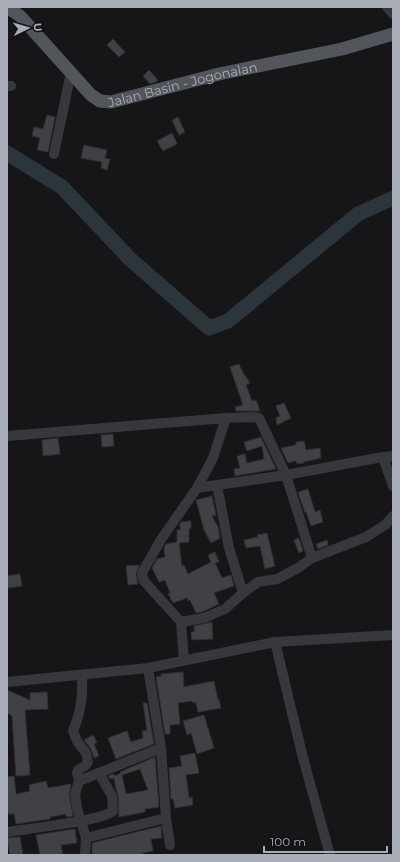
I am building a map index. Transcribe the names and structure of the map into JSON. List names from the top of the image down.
{
  "streets": {
    "main road": ["Jalan Basin - Jogonalan"]
  },
  "scale_bar": "100 m",
  "north": "right"
}
